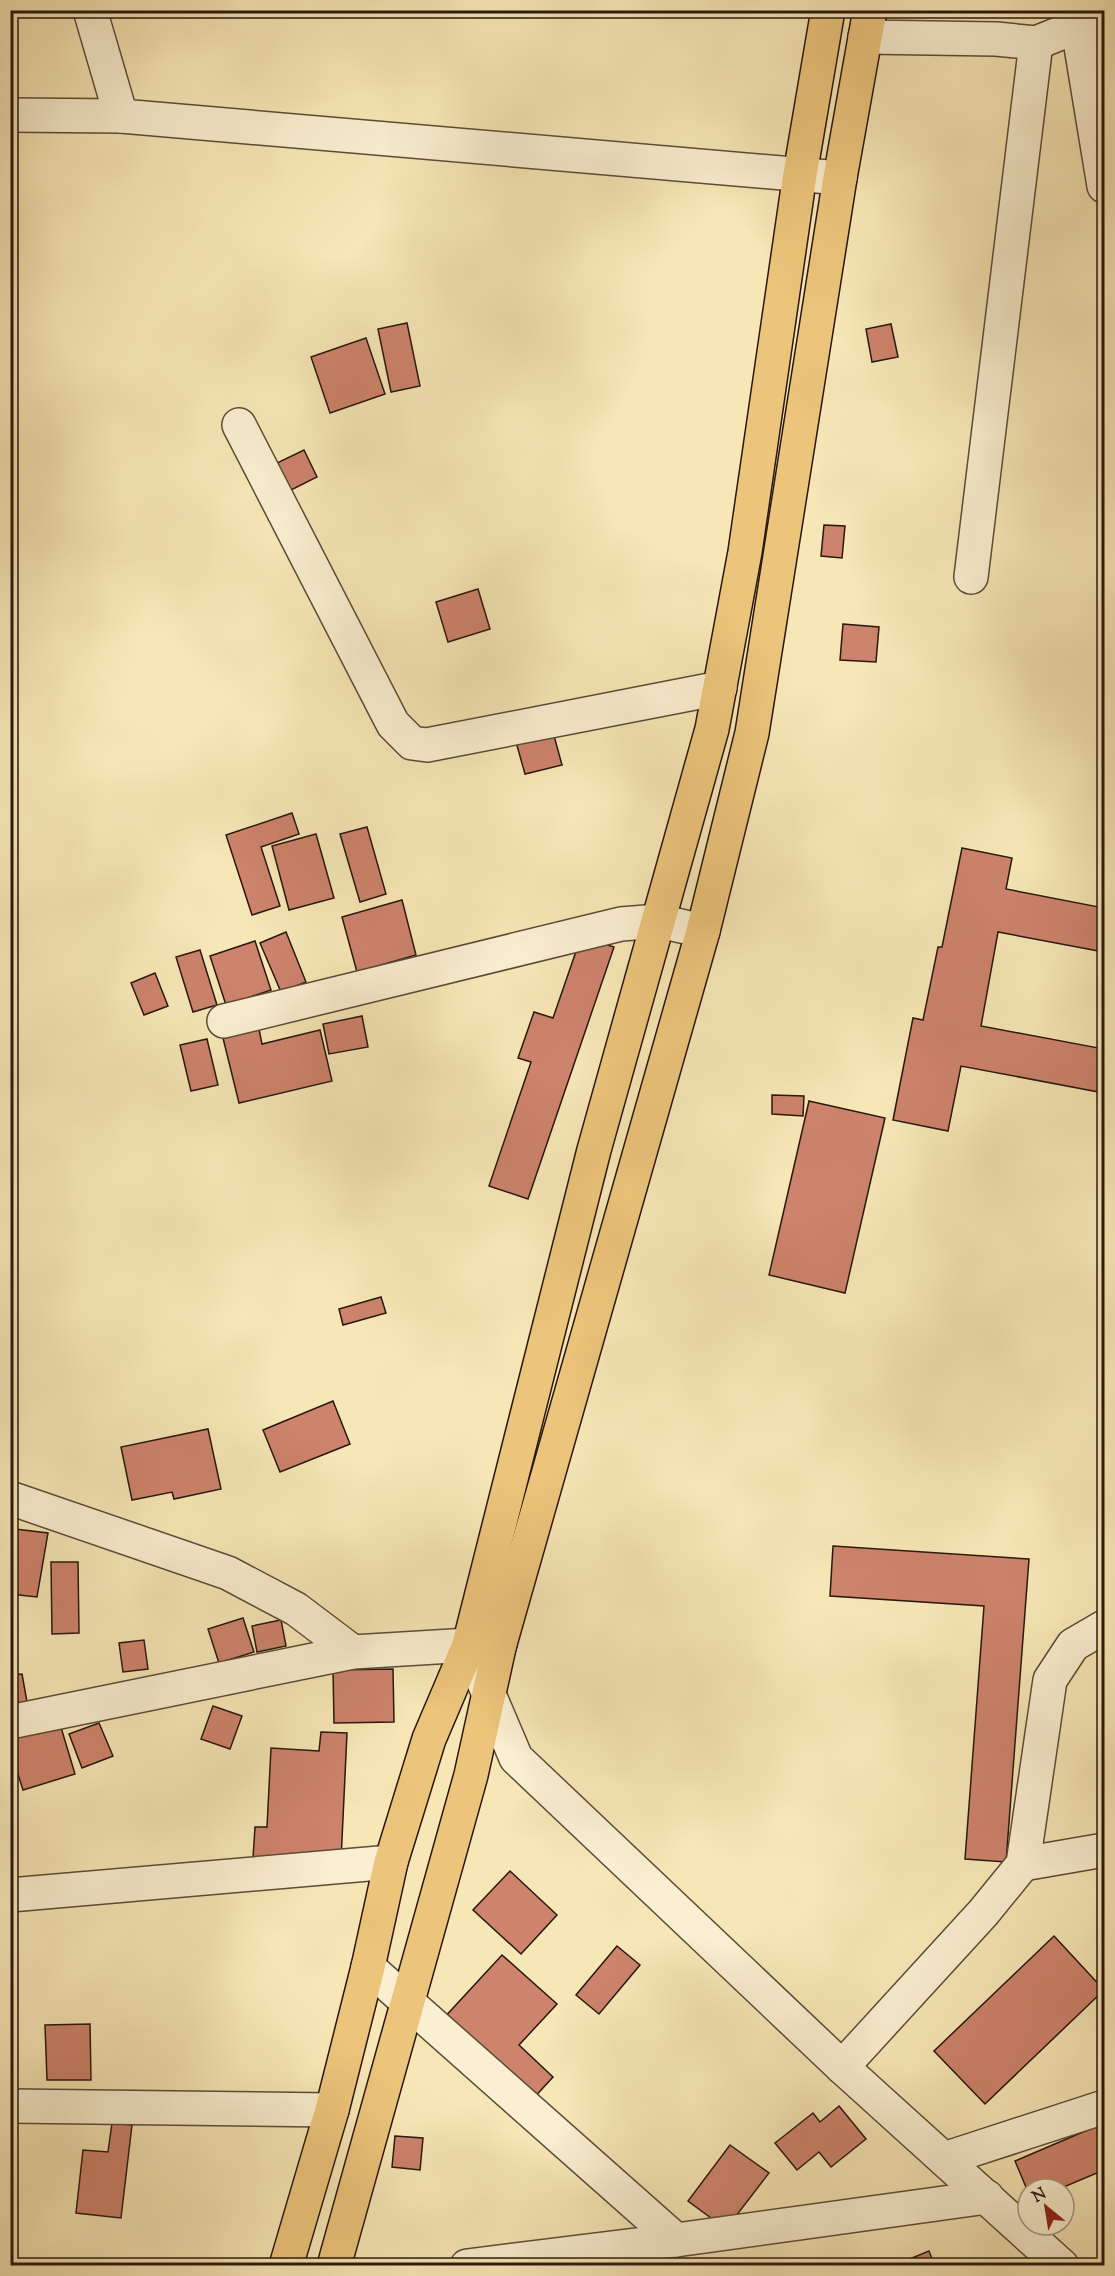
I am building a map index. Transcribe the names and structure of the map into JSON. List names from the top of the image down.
{
  "north": "top left"
}
